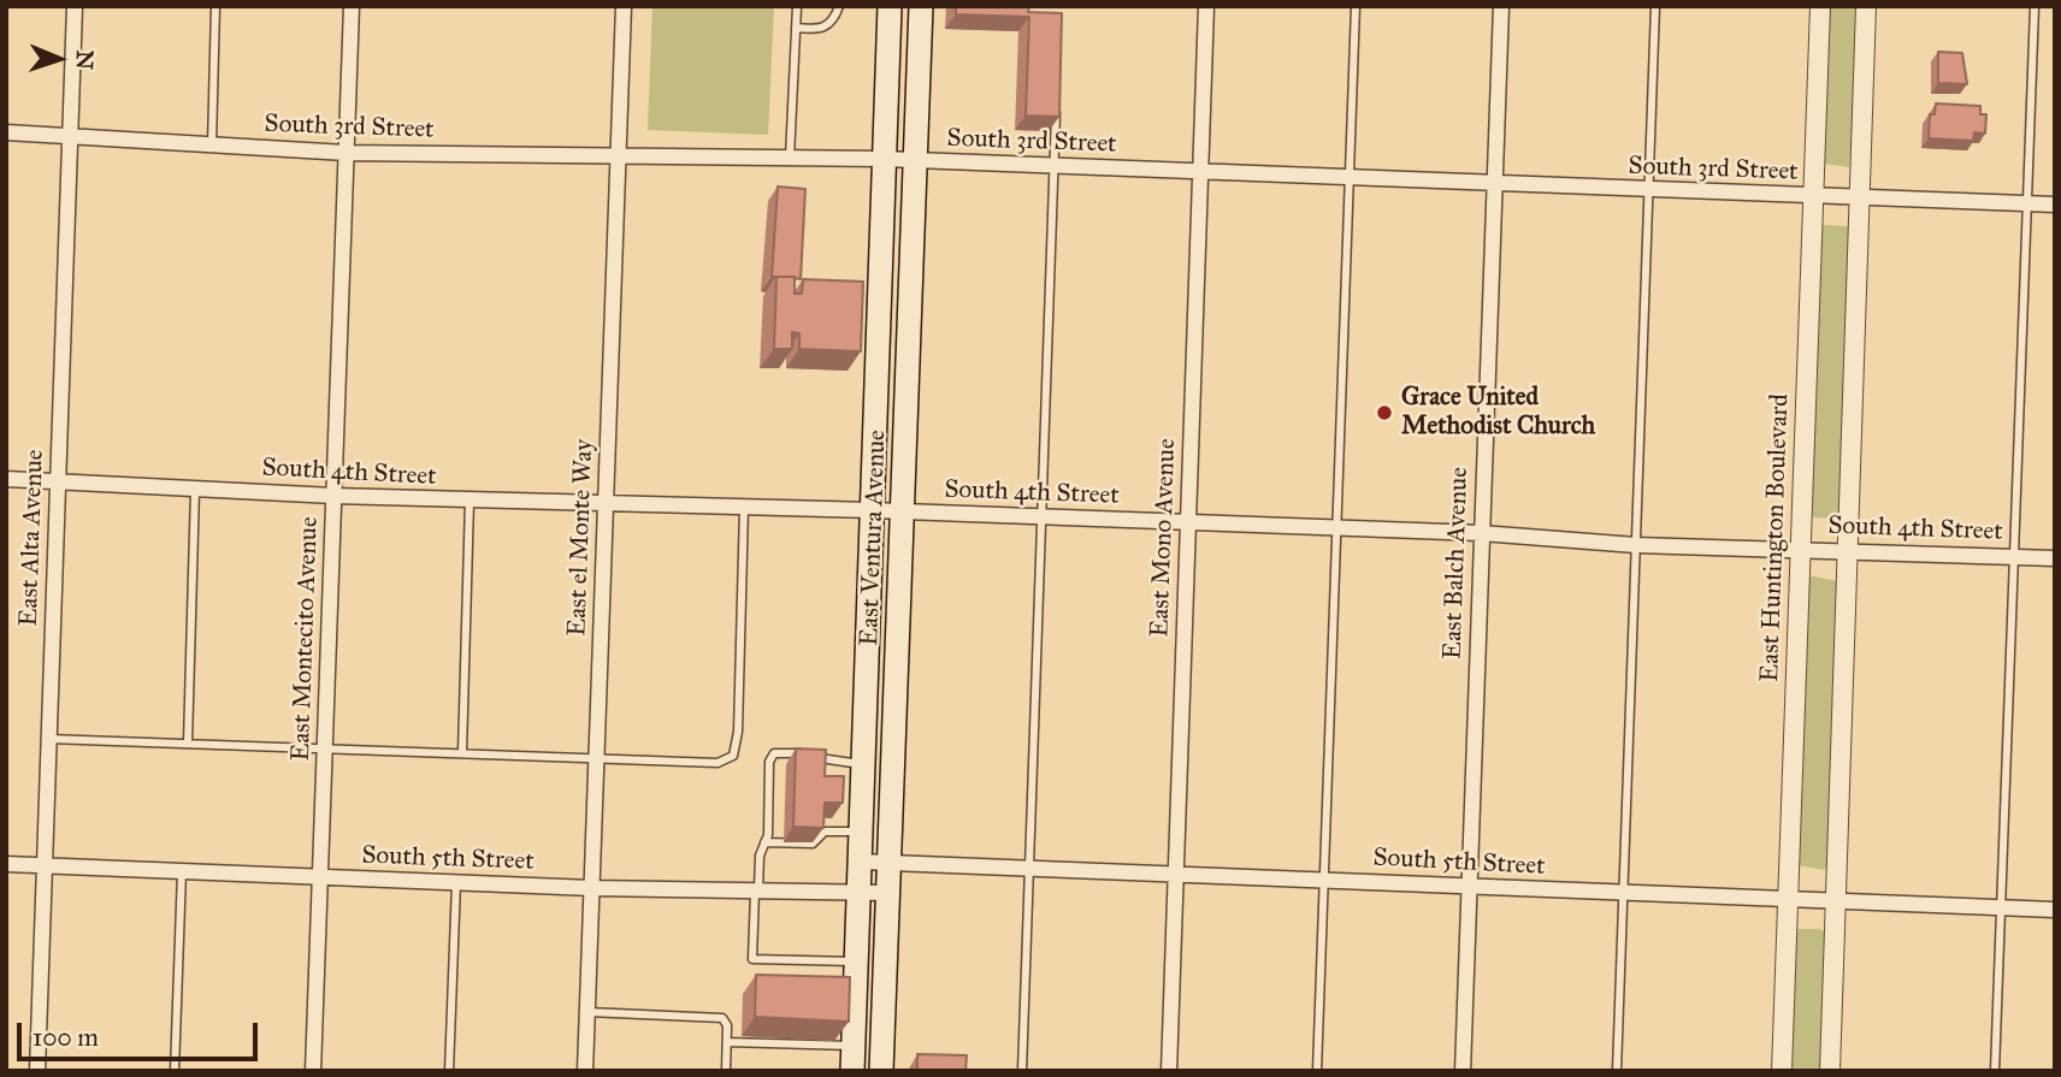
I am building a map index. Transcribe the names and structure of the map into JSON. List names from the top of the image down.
{
  "streets": {
    "main road": ["East Ventura Avenue"],
    "street": [
      "South 3rd Street",
      "South 4th Street",
      "East Alta Avenue",
      "East el Monte Way",
      "East Mono Avenue",
      "East Huntington Boulevard",
      "East Balch Avenue",
      "East Montecito Avenue",
      "South 5th Street"
    ]
  },
  "crossings": [
    ["South 3rd Street", "East Alta Avenue"],
    ["South 3rd Street", "East el Monte Way"],
    ["South 3rd Street", "East Ventura Avenue"],
    ["South 3rd Street", "East Mono Avenue"],
    ["South 3rd Street", "East Huntington Boulevard"],
    ["South 3rd Street", "East Balch Avenue"],
    ["South 3rd Street", "East Montecito Avenue"],
    ["South 4th Street", "East Alta Avenue"],
    ["South 4th Street", "East el Monte Way"],
    ["South 4th Street", "East Ventura Avenue"],
    ["South 4th Street", "East Mono Avenue"],
    ["South 4th Street", "East Huntington Boulevard"],
    ["South 4th Street", "East Balch Avenue"],
    ["South 4th Street", "East Montecito Avenue"],
    ["East Alta Avenue", "South 5th Street"],
    ["East el Monte Way", "South 5th Street"],
    ["East Ventura Avenue", "South 5th Street"],
    ["East Mono Avenue", "South 5th Street"],
    ["East Huntington Boulevard", "South 5th Street"],
    ["East Balch Avenue", "South 5th Street"],
    ["East Montecito Avenue", "South 5th Street"]
  ],
  "places": ["Grace United Methodist Church"],
  "scale_bar": "100 m",
  "north": "right"
}
